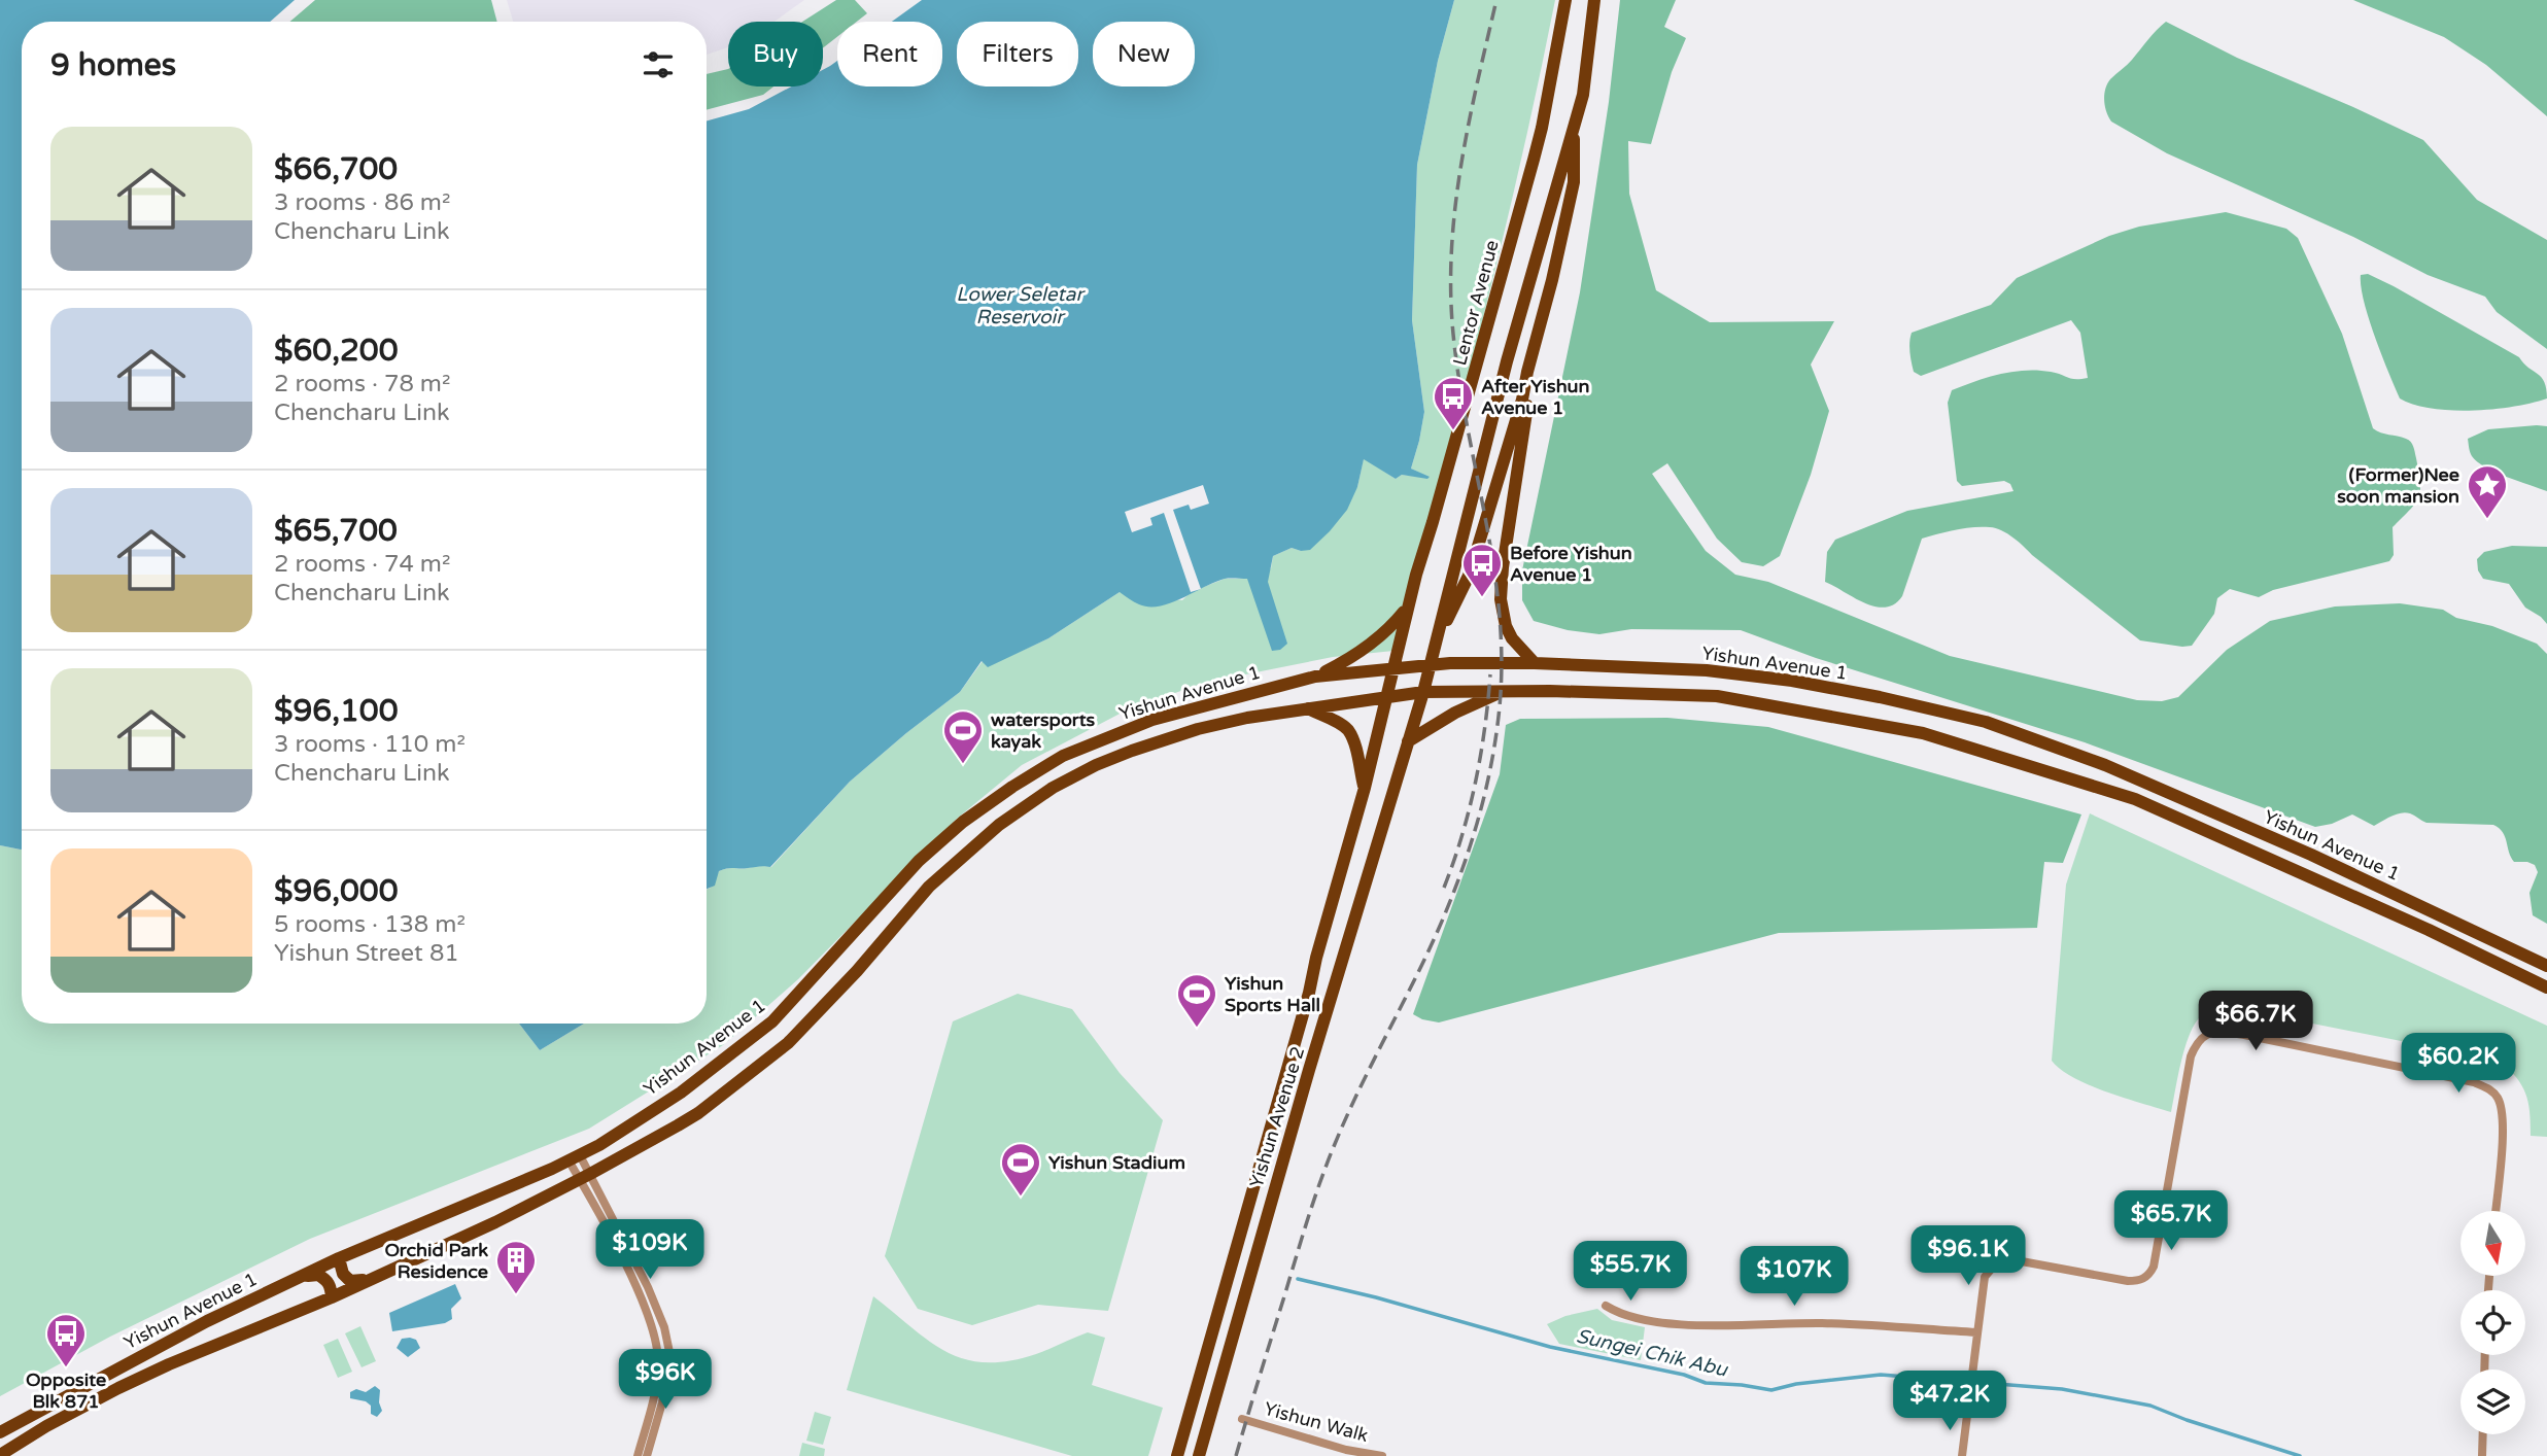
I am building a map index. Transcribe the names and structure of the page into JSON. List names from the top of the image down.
{
  "streets": {
    "main road": ["Lentor Avenue", "Yishun Avenue 1", "Yishun Avenue 2"],
    "street": ["Yishun Walk"]
  },
  "crossings": [
    ["Lentor Avenue", "Yishun Avenue 1"],
    ["Lentor Avenue", "Yishun Avenue 2"],
    ["Yishun Avenue 1", "Yishun Avenue 2"]
  ],
  "water": ["Lower Seletar Reservoir", "Sungei Chik Abu"],
  "places": {
    "bus stop": ["After Yishun Avenue 1", "Before Yishun Avenue 1", "Opposite Blk 871"],
    "place": ["(Former)Nee soon mansion"],
    "sports": ["watersports kayak", "Yishun Sports Hall", "Yishun Stadium"],
    "building": ["Orchid Park Residence"]
  },
  "north": "bottom",
  "page": {
    "chip": [
      "Buy",
      "Rent",
      "Filters",
      "New"
    ],
    "heading": "9 homes",
    "list": [
      {
        "name": "$66,700",
        "note": "3 rooms · 86 m² · Chencharu Link"
      },
      {
        "name": "$60,200",
        "note": "2 rooms · 78 m² · Chencharu Link"
      },
      {
        "name": "$65,700",
        "note": "2 rooms · 74 m² · Chencharu Link"
      },
      {
        "name": "$96,100",
        "note": "3 rooms · 110 m² · Chencharu Link"
      },
      {
        "name": "$96,000",
        "note": "5 rooms · 138 m² · Yishun Street 81"
      }
    ],
    "price": [
      "$66.7K",
      "$60.2K",
      "$65.7K",
      "$109K",
      "$96.1K",
      "$55.7K",
      "$107K",
      "$96K",
      "$47.2K"
    ]
  }
}
